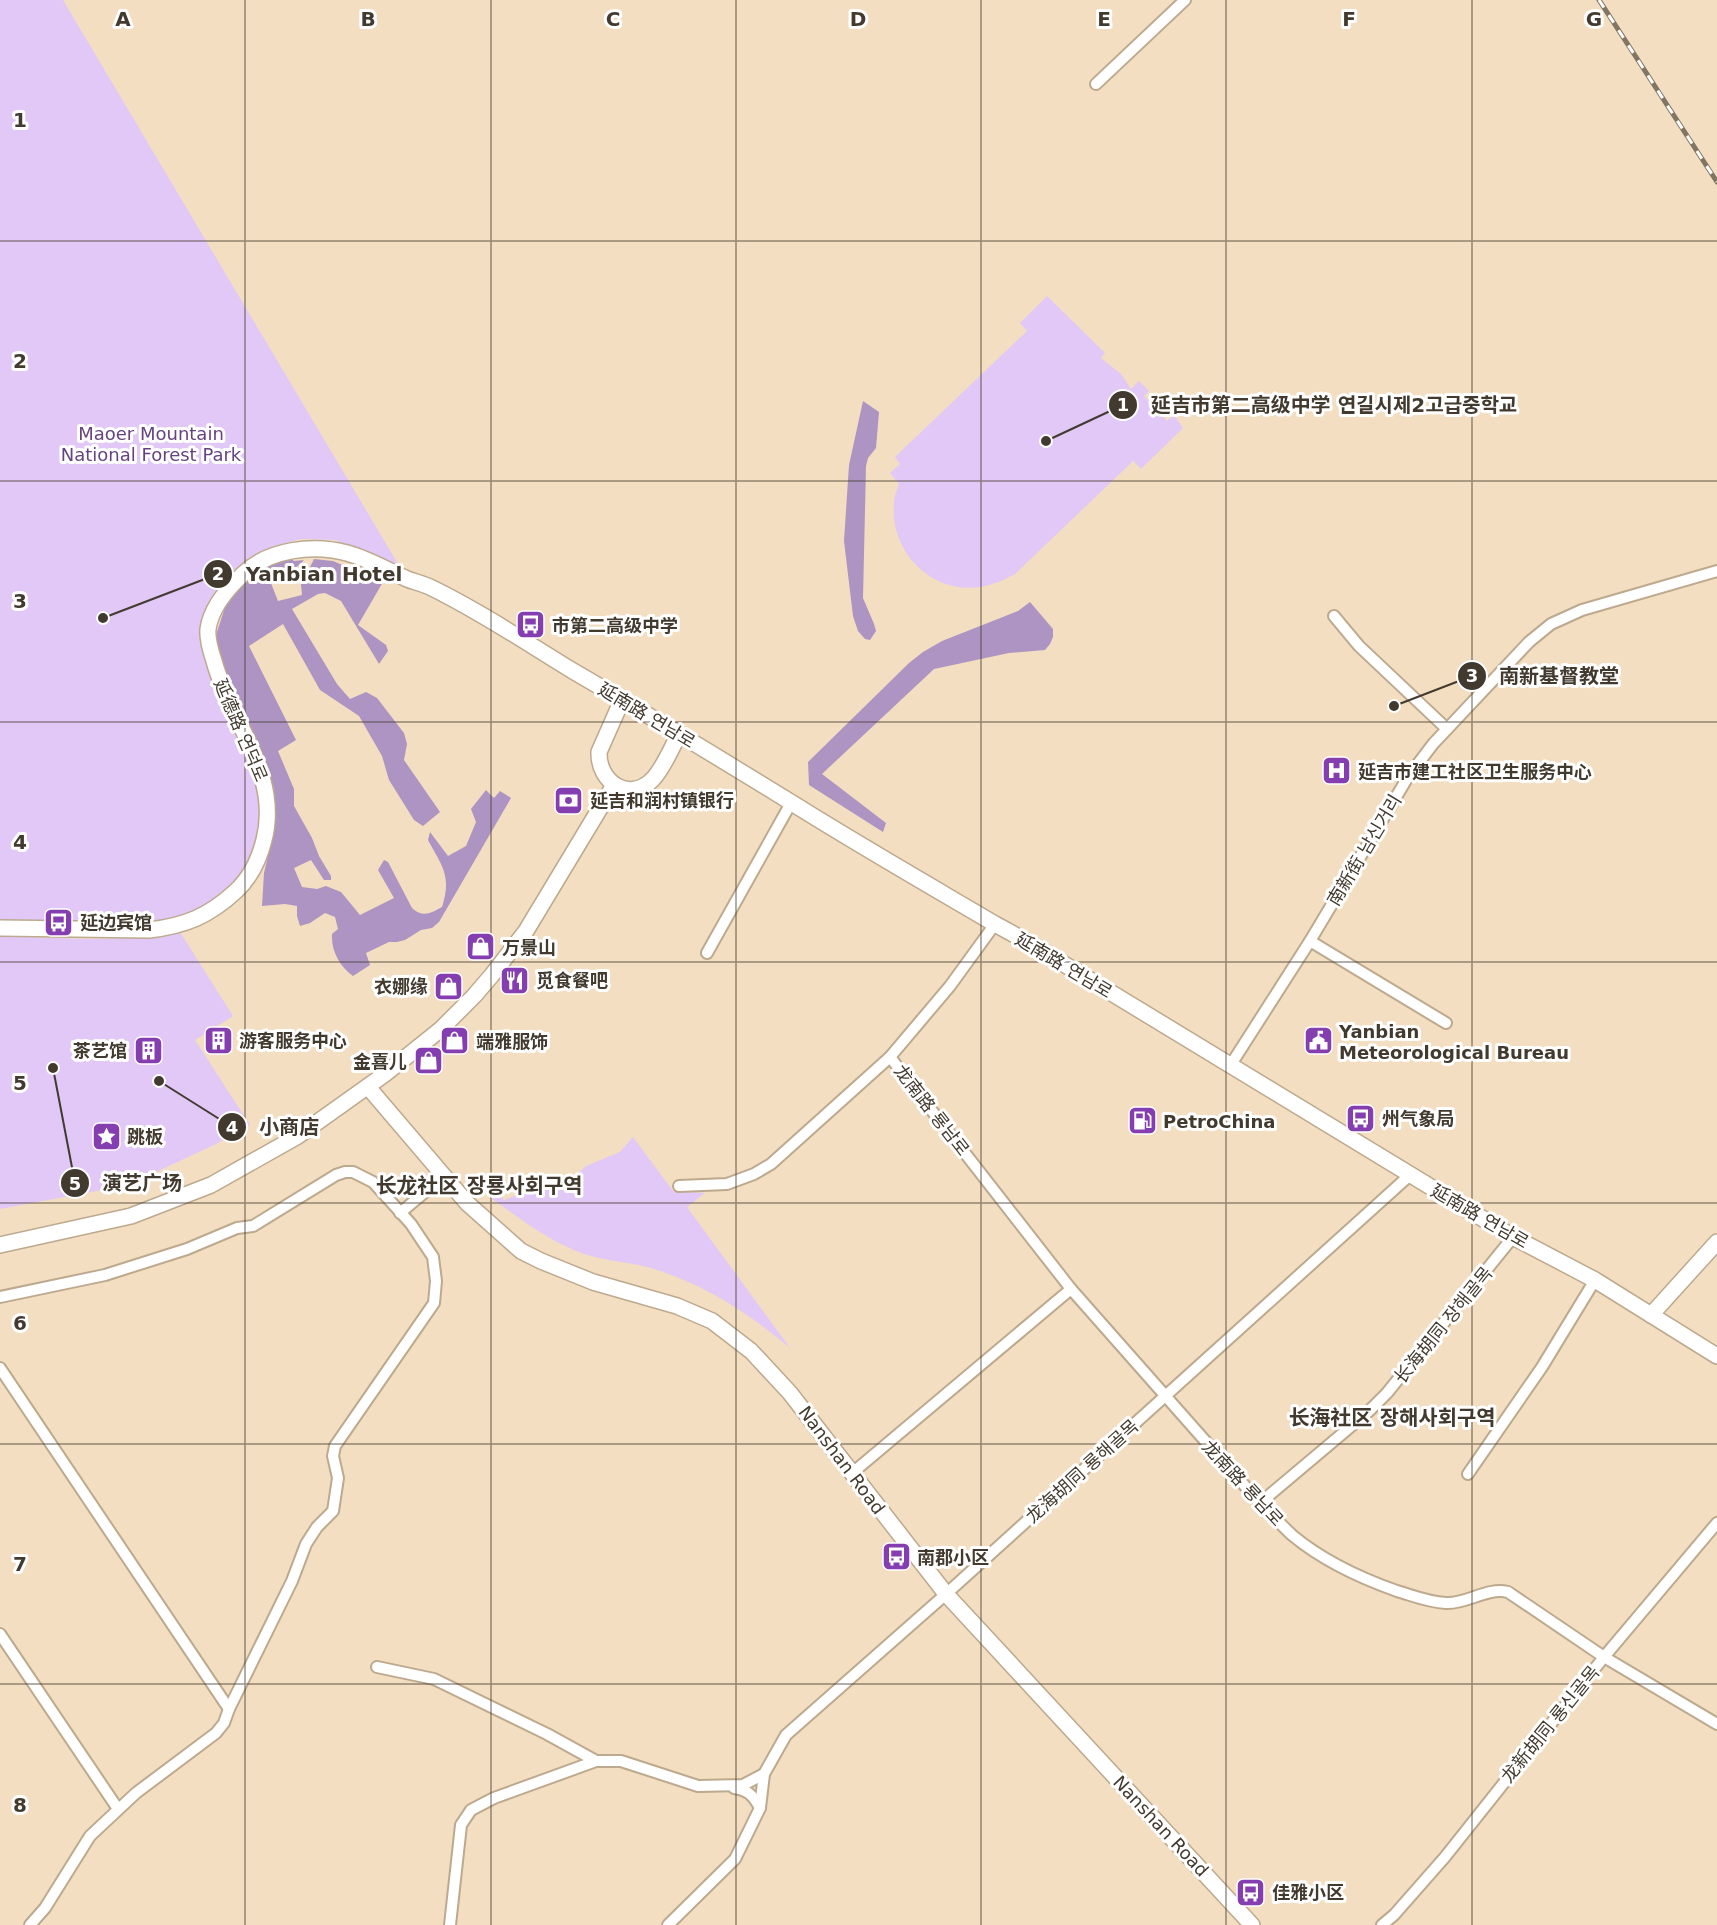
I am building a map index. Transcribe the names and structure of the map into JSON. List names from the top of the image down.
{
  "streets": {
    "street": [
      "延南路 연남로",
      "延德路 연덕로",
      "南新街 남신거리",
      "龙南路 룡남로",
      "长海胡同 장해골목",
      "Nanshan Road",
      "龙海胡同 룡해골목",
      "龙新胡同 룡신골목"
    ]
  },
  "crossings": [
    ["延南路 연남로", "延德路 연덕로"],
    ["延南路 연남로", "南新街 남신거리"],
    ["延南路 연남로", "长海胡同 장해골목"],
    ["延南路 연남로", "龙海胡同 룡해골목"],
    ["龙南路 룡남로", "长海胡同 장해골목"],
    ["龙南路 룡남로", "龙海胡同 룡해골목"],
    ["龙南路 룡남로", "龙新胡同 룡신골목"],
    ["Nanshan Road", "龙海胡同 룡해골목"]
  ],
  "districts": ["长龙社区 장룡사회구역", "长海社区 장해사회구역"],
  "parks": ["Maoer Mountain National Forest Park"],
  "places": {
    "other": [
      "延吉市第二高级中学 연길시제2고급중학교",
      "Yanbian Hotel",
      "南新基督教堂",
      "演艺广场",
      "小商店"
    ],
    "bus stop": [
      "市第二高级中学",
      "延边宾馆",
      "州气象局",
      "南郡小区",
      "佳雅小区"
    ],
    "hospital": ["延吉市建工社区卫生服务中心"],
    "bank": ["延吉和润村镇银行"],
    "shop": [
      "万景山",
      "衣娜缘",
      "端雅服饰",
      "金喜儿"
    ],
    "restaurant": ["觅食餐吧"],
    "building": ["游客服务中心", "茶艺馆"],
    "public building": ["Yanbian Meteorological Bureau"],
    "fuel station": ["PetroChina"],
    "place": ["跳板"]
  },
  "grid": {
    "columns": [
      "A",
      "B",
      "C",
      "D",
      "E",
      "F",
      "G"
    ],
    "rows": [
      "1",
      "2",
      "3",
      "4",
      "5",
      "6",
      "7",
      "8"
    ]
  }
}
